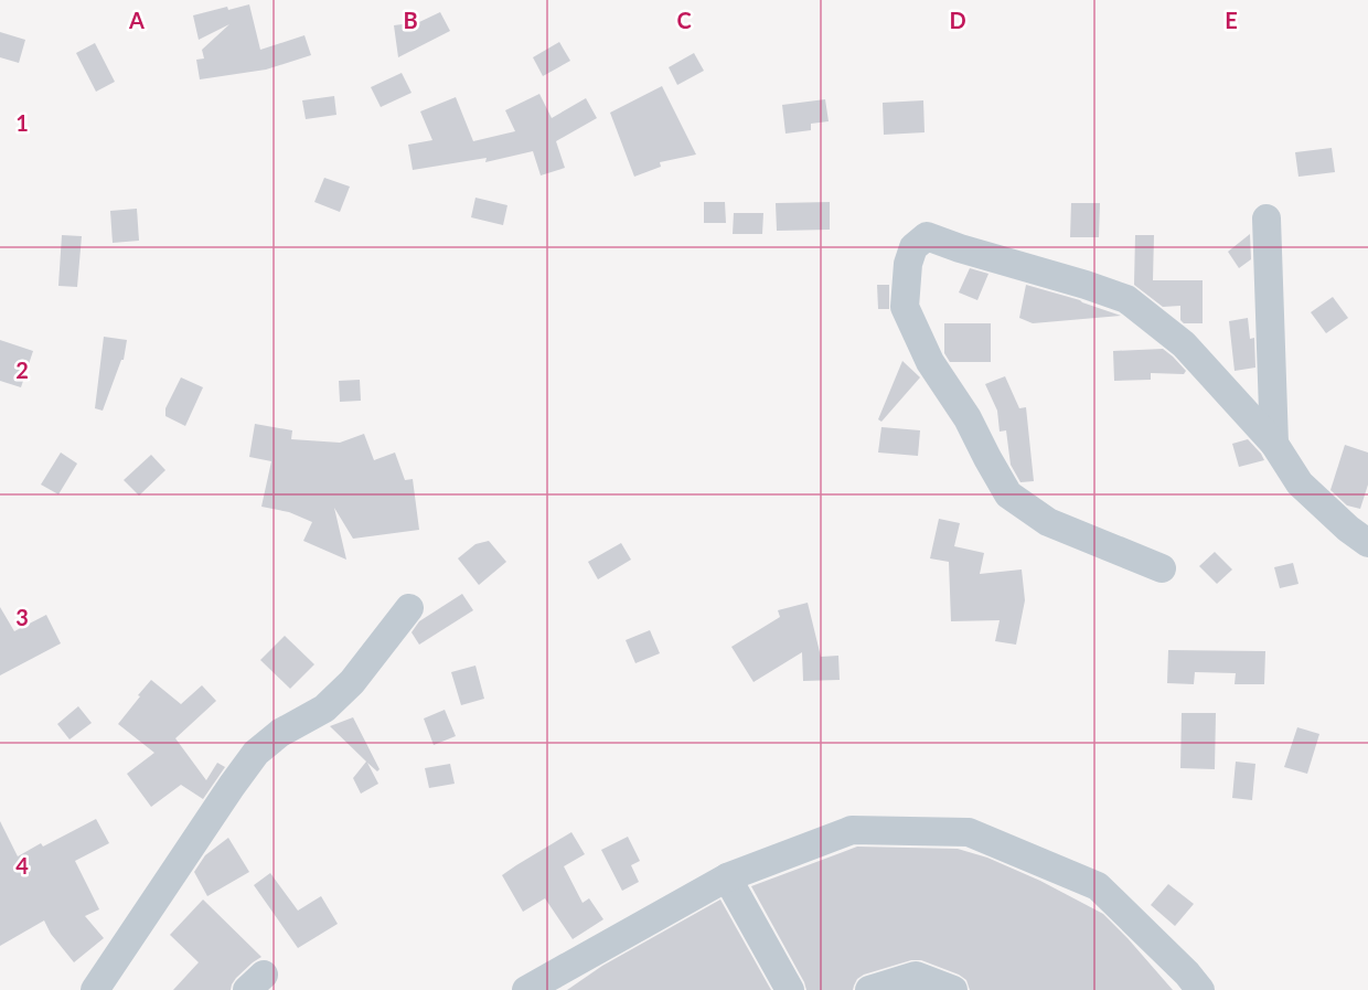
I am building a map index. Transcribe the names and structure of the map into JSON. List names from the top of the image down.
{
  "grid": {
    "columns": [
      "A",
      "B",
      "C",
      "D",
      "E"
    ],
    "rows": [
      "1",
      "2",
      "3",
      "4"
    ]
  }
}
